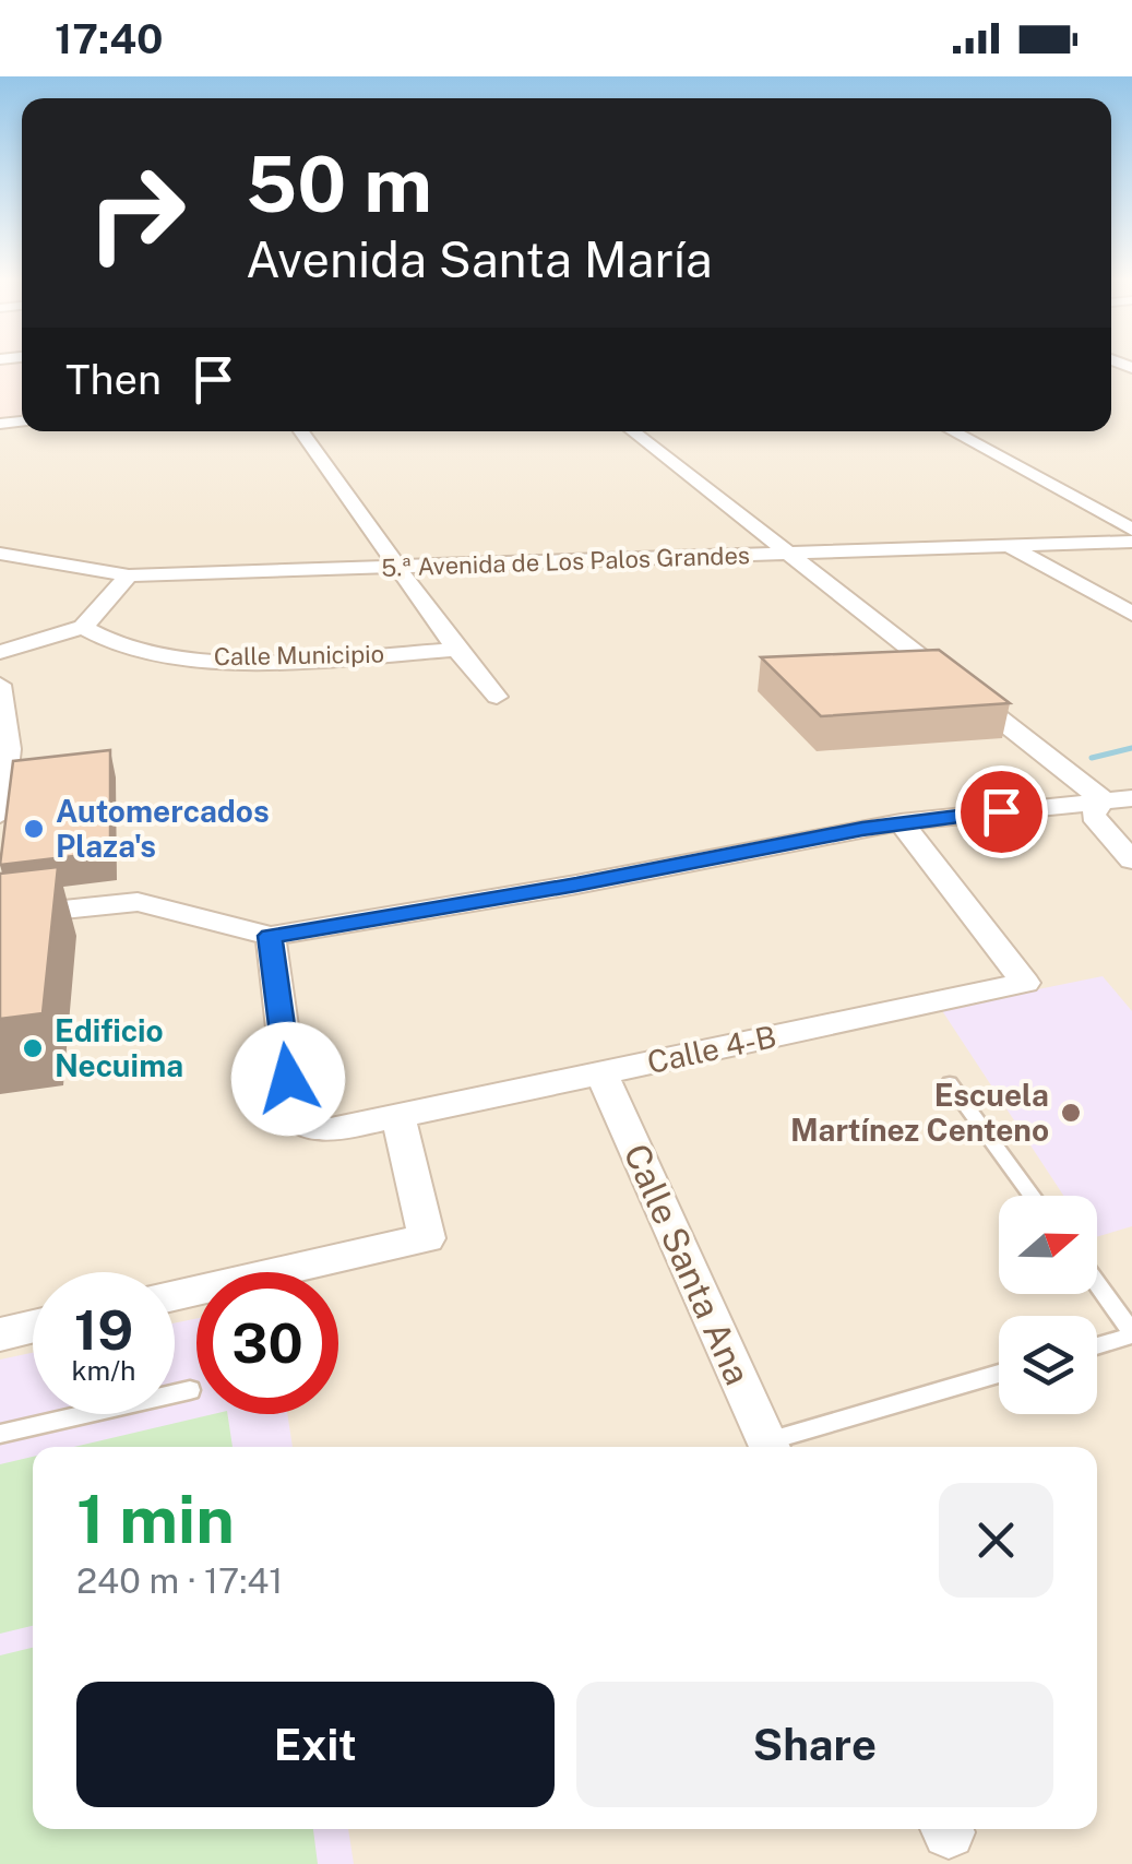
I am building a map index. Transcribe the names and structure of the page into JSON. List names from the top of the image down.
{
  "streets": {
    "street": [
      "5.ª Avenida de Los Palos Grandes",
      "Calle Municipio",
      "Calle 4-B",
      "Calle Santa Ana"
    ]
  },
  "crossings": [
    ["Calle 4-B", "Calle Santa Ana"]
  ],
  "places": ["Automercados Plaza's", "Edificio Necuima", "Escuela Martínez Centeno"],
  "north": "right",
  "page": {
    "status": "17:40",
    "turn": ["50 m", "Avenida Santa María"],
    "then": "Then",
    "speed": "19 km/h",
    "limit": "30",
    "heading": ["1 min", "240 m · 17:41"],
    "buttons": ["Exit", "Share"]
  }
}
